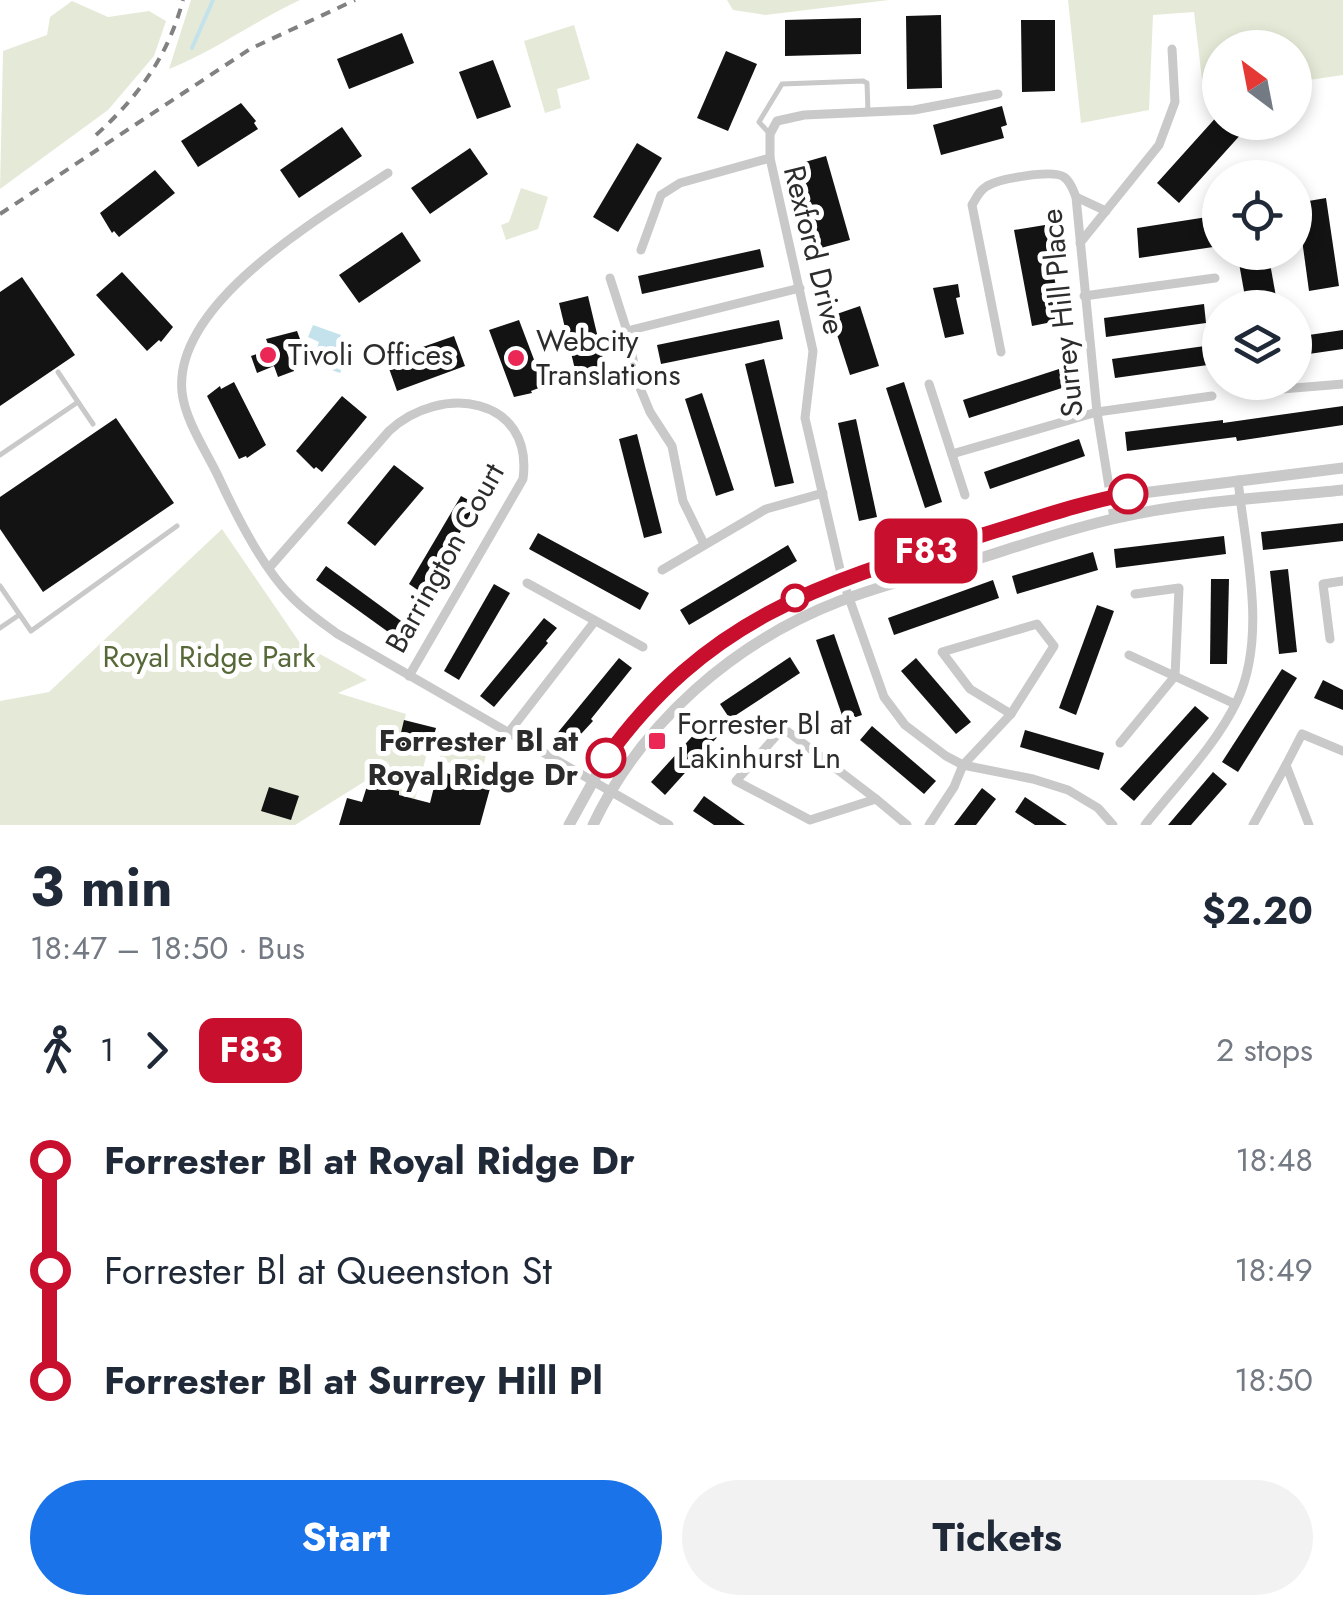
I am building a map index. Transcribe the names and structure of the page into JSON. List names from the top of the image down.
{
  "streets": {
    "street": ["Rexford Drive", "Surrey Hill Place", "Barrington Court"]
  },
  "parks": ["Royal Ridge Park"],
  "places": {
    "other": ["Tivoli Offices", "Webcity Translations", "Forrester Bl at Royal Ridge Dr"],
    "transit": ["Forrester Bl at Lakinhurst Ln"]
  },
  "lines": ["bus line F83"],
  "north": "top left",
  "page": {
    "on_map": "F83",
    "heading": ["3 min", "18:47 – 18:50 · Bus", "$2.20"],
    "legs": ["1", "F83", "2 stops"],
    "list": [
      {
        "name": "Forrester Bl at Royal Ridge Dr",
        "value": "18:48"
      },
      {
        "name": "Forrester Bl at Queenston St",
        "value": "18:49"
      },
      {
        "name": "Forrester Bl at Surrey Hill Pl",
        "value": "18:50"
      }
    ],
    "buttons": ["Start", "Tickets"]
  }
}
